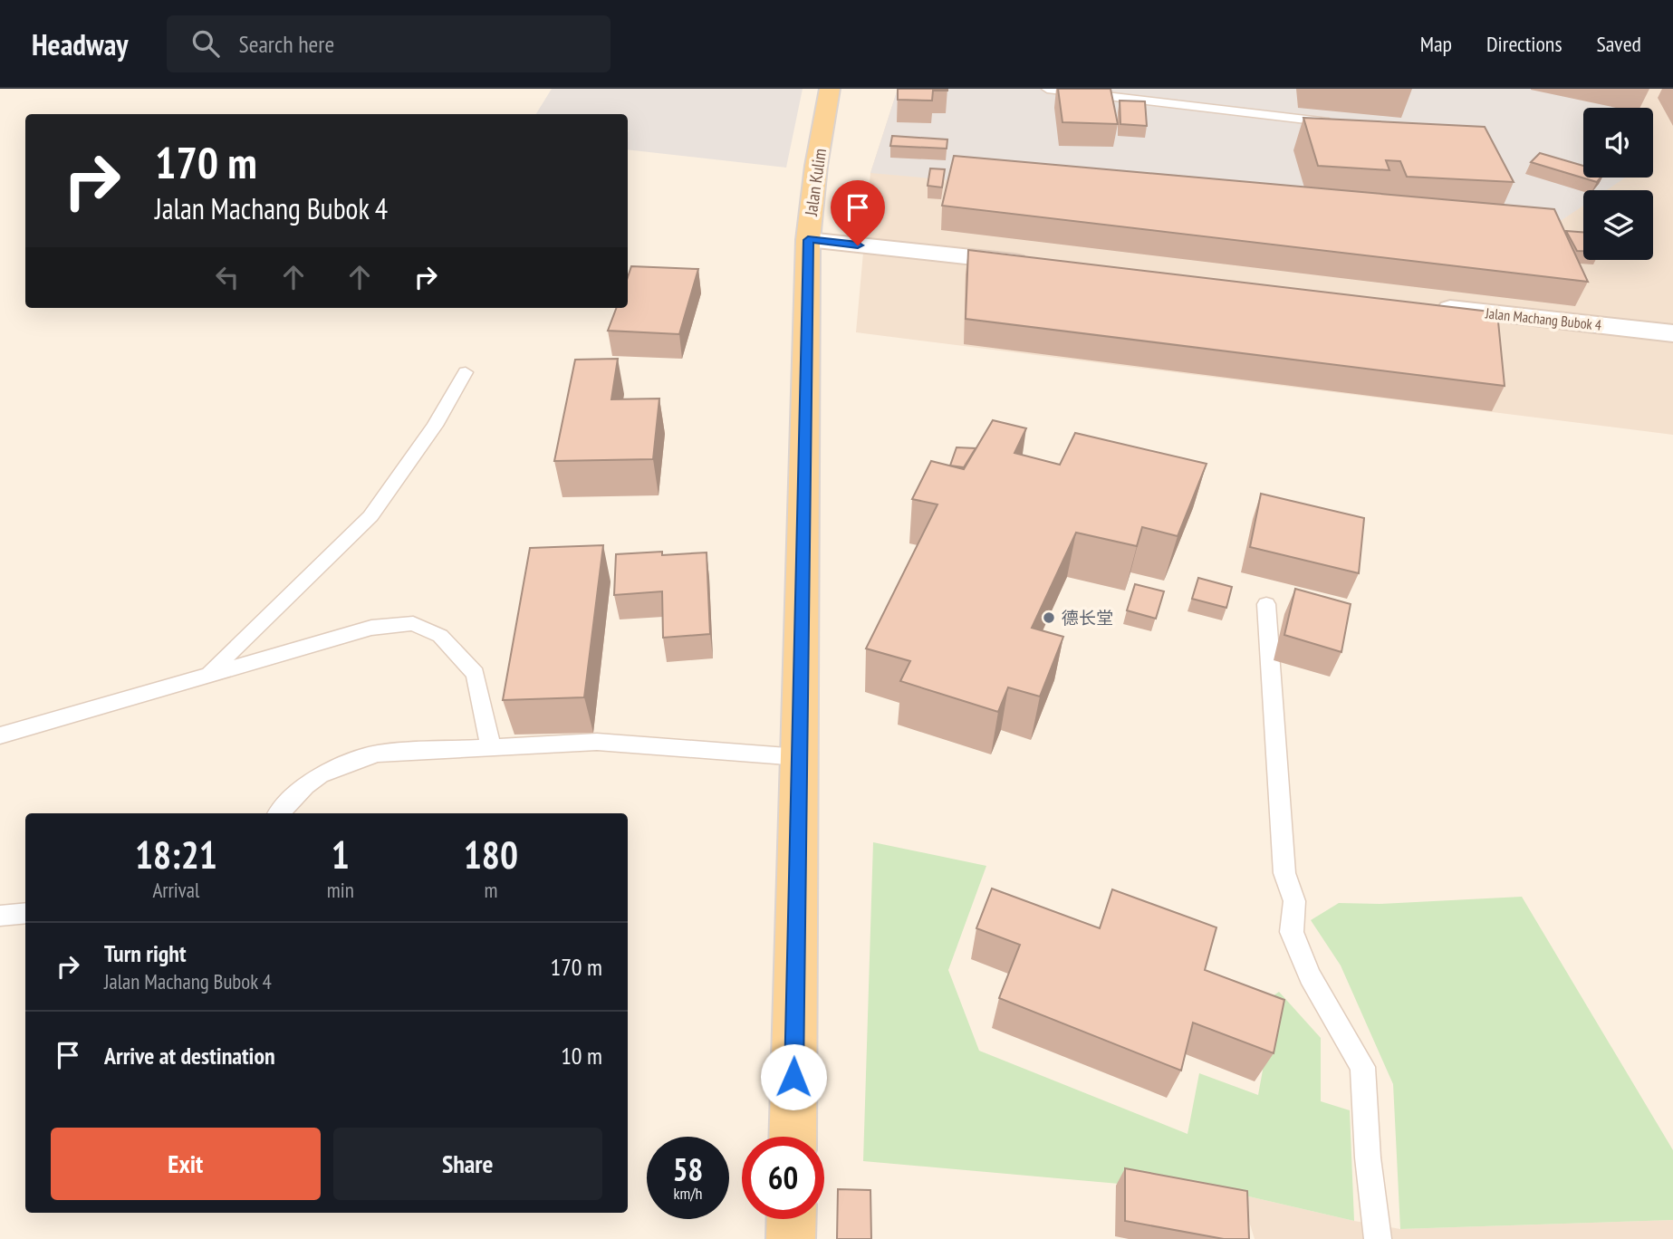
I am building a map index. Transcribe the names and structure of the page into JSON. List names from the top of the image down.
{
  "streets": {
    "main road": ["Jalan Kulim"],
    "street": ["Jalan Machang Bubok 4"]
  },
  "places": ["德长堂"],
  "page": {
    "header": "Headway",
    "search": "Search here",
    "nav": ["Map", "Directions", "Saved"],
    "turn": ["170 m", "Jalan Machang Bubok 4"],
    "eta": [
      "18:21",
      "Arrival",
      "1",
      "min",
      "180",
      "m"
    ],
    "list": [
      {
        "name": "Turn right",
        "note": "Jalan Machang Bubok 4",
        "value": "170 m"
      },
      {
        "name": "Arrive at destination",
        "value": "10 m"
      }
    ],
    "buttons": ["Exit", "Share"],
    "speed": "58 km/h",
    "limit": "60"
  }
}
